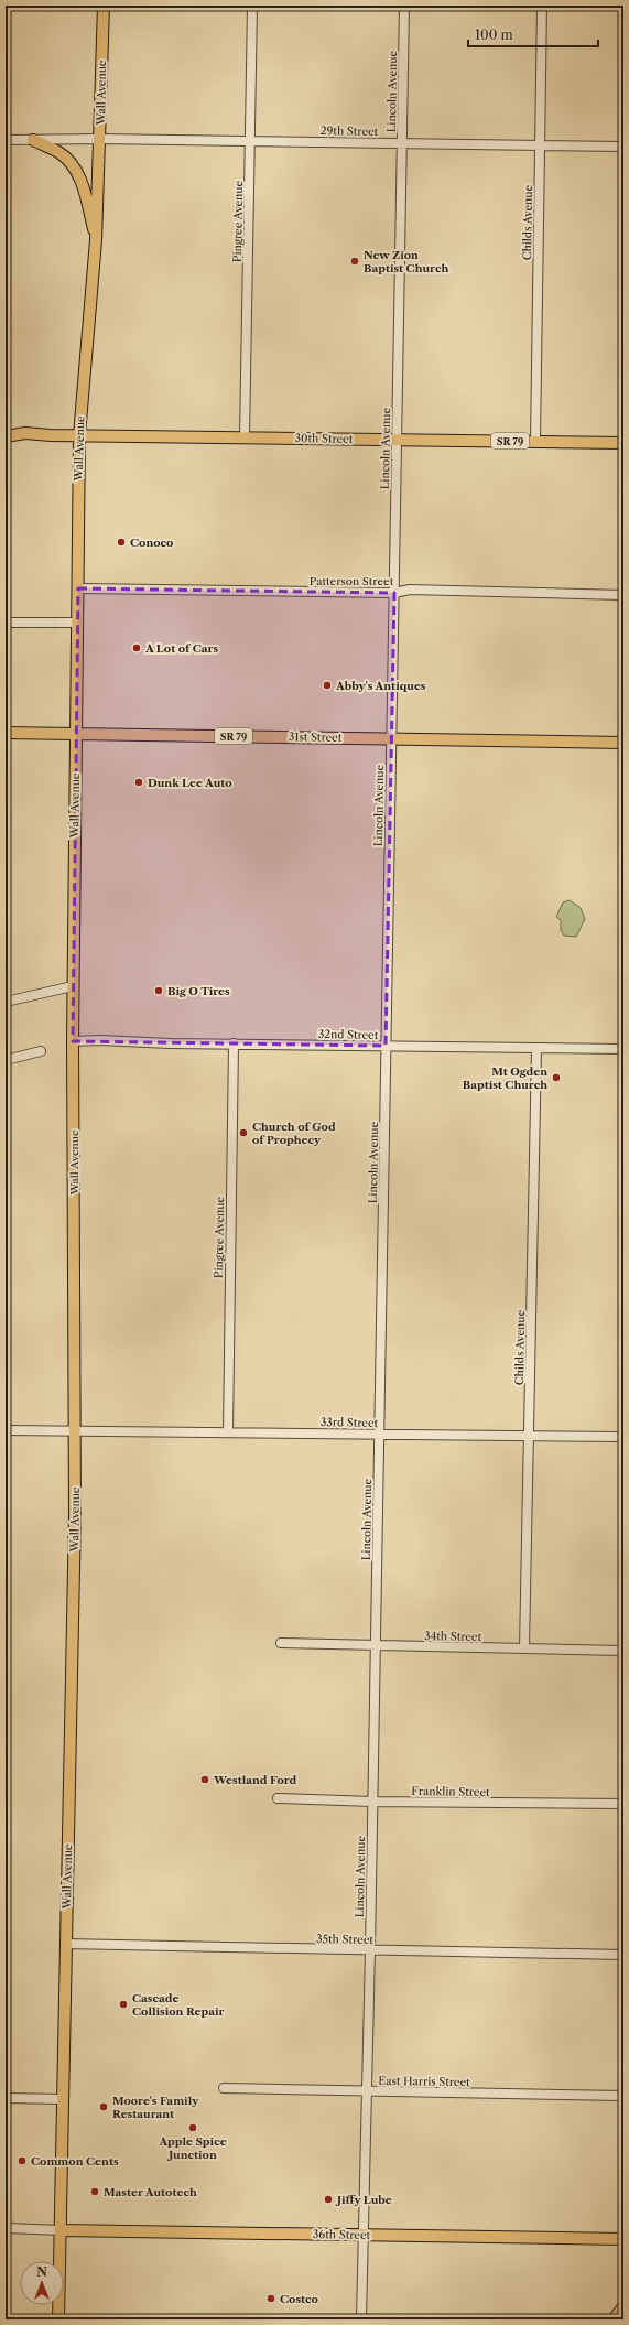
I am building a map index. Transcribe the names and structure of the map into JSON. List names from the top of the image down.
{
  "streets": {
    "main road": [
      "Wall Avenue",
      "30th Street",
      "SR 79",
      "31st Street",
      "36th Street"
    ],
    "street": [
      "Lincoln Avenue",
      "29th Street",
      "Pingree Avenue",
      "Childs Avenue",
      "Patterson Street",
      "32nd Street",
      "33rd Street",
      "34th Street",
      "Franklin Street",
      "35th Street",
      "East Harris Street"
    ]
  },
  "crossings": [
    ["Lincoln Avenue", "29th Street"],
    ["Lincoln Avenue", "30th Street"],
    ["Lincoln Avenue", "Patterson Street"],
    ["Lincoln Avenue", "31st Street"],
    ["Lincoln Avenue", "32nd Street"],
    ["Lincoln Avenue", "33rd Street"],
    ["Lincoln Avenue", "34th Street"],
    ["Lincoln Avenue", "Franklin Street"],
    ["Lincoln Avenue", "35th Street"],
    ["Lincoln Avenue", "East Harris Street"],
    ["Lincoln Avenue", "36th Street"],
    ["Wall Avenue", "29th Street"],
    ["Wall Avenue", "30th Street"],
    ["Wall Avenue", "Patterson Street"],
    ["Wall Avenue", "31st Street"],
    ["Wall Avenue", "32nd Street"],
    ["Wall Avenue", "33rd Street"],
    ["Wall Avenue", "35th Street"],
    ["Wall Avenue", "36th Street"],
    ["29th Street", "Pingree Avenue"],
    ["29th Street", "Childs Avenue"],
    ["Pingree Avenue", "30th Street"],
    ["Pingree Avenue", "32nd Street"],
    ["Pingree Avenue", "33rd Street"],
    ["Childs Avenue", "30th Street"],
    ["Childs Avenue", "32nd Street"],
    ["Childs Avenue", "33rd Street"],
    ["Childs Avenue", "34th Street"]
  ],
  "places": [
    "New Zion Baptist Church",
    "Conoco",
    "A Lot of Cars",
    "Abby's Antiques",
    "Dunk Lee Auto",
    "Big O Tires",
    "Mt Ogden Baptist Church",
    "Church of God of Prophecy",
    "Westland Ford",
    "Cascade Collision Repair",
    "Moore's Family Restaurant",
    "Apple Spice Junction",
    "Common Cents",
    "Master Autotech",
    "Jiffy Lube",
    "Costco"
  ],
  "scale_bar": "100 m",
  "north": "top"
}
